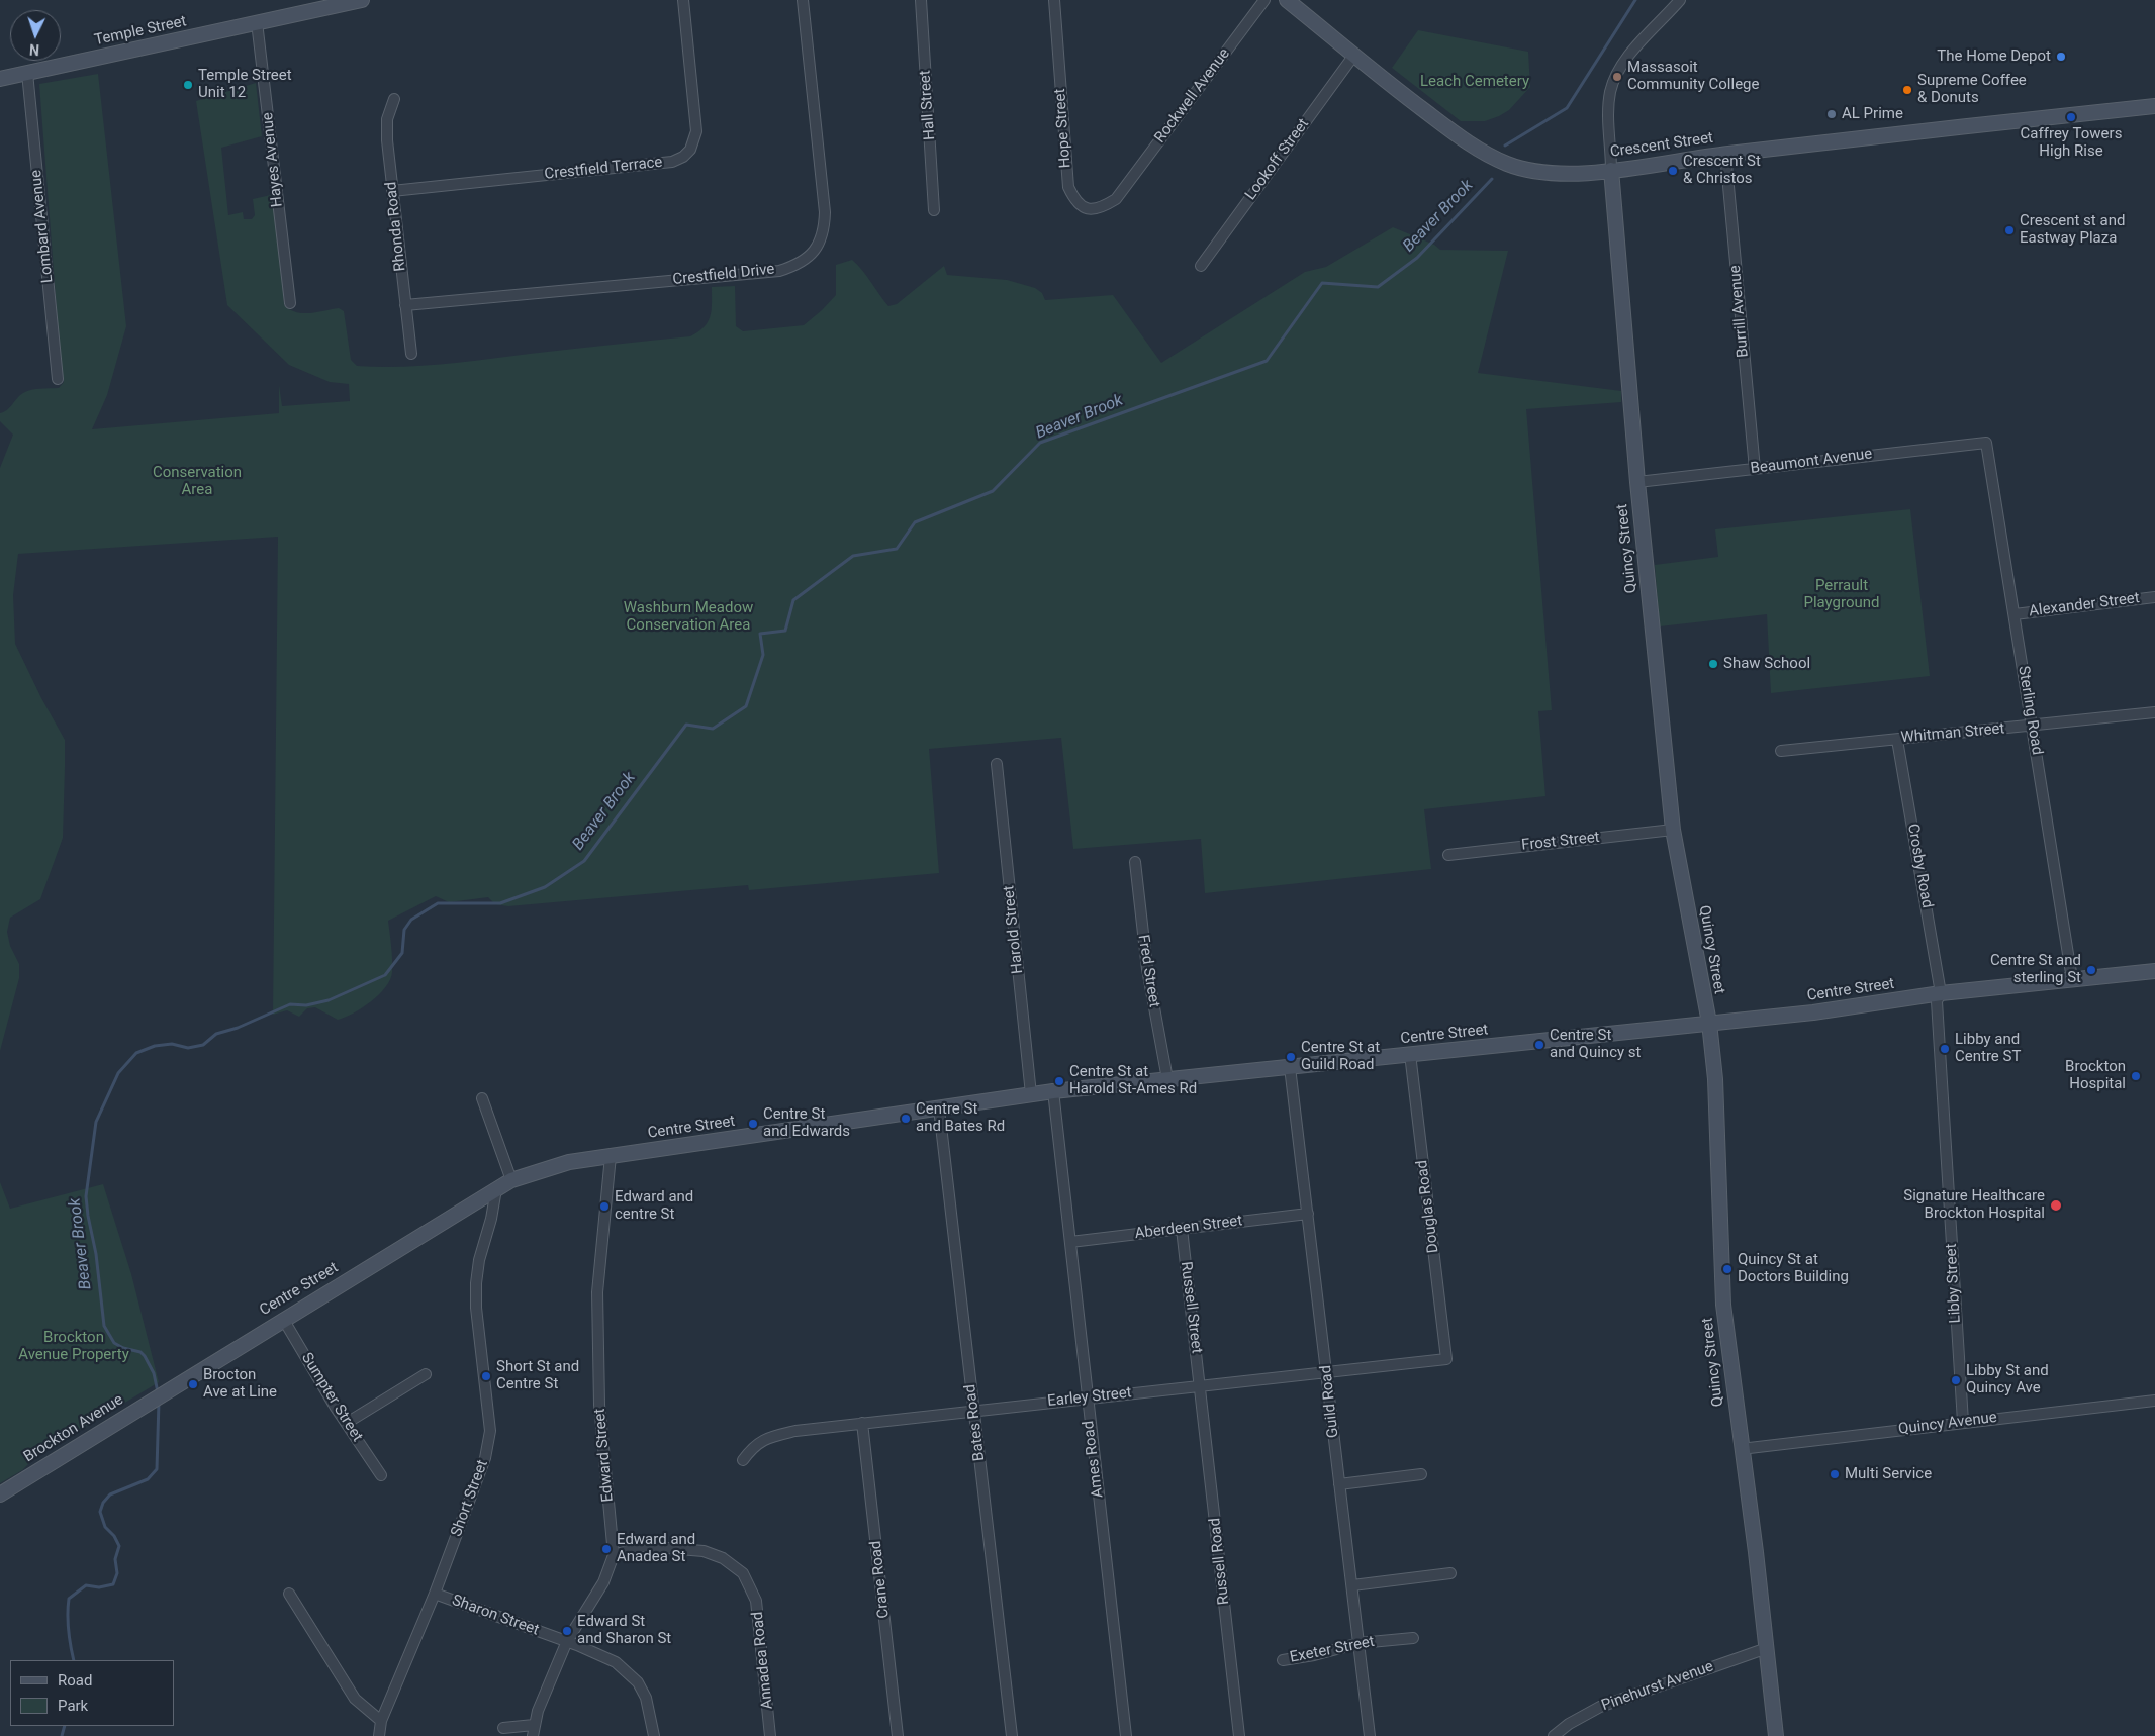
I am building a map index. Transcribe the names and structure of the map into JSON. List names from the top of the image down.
{
  "streets": {
    "main road": [
      "Temple Street",
      "Crescent Street",
      "Quincy Street",
      "Centre Street",
      "Brockton Avenue"
    ],
    "street": [
      "Rockwell Avenue",
      "Hall Street",
      "Hope Street",
      "Hayes Avenue",
      "Lookoff Street",
      "Crestfield Terrace",
      "Lombard Avenue",
      "Rhonda Road",
      "Crestfield Drive",
      "Burrill Avenue",
      "Beaumont Avenue",
      "Alexander Street",
      "Sterling Road",
      "Whitman Street",
      "Frost Street",
      "Crosby Road",
      "Harold Street",
      "Fred Street",
      "Douglas Road",
      "Aberdeen Street",
      "Libby Street",
      "Russell Street",
      "Sumpter Street",
      "Earley Street",
      "Guild Road",
      "Bates Road",
      "Quincy Avenue",
      "Edward Street",
      "Ames Road",
      "Short Street",
      "Russell Road",
      "Crane Road",
      "Sharon Street",
      "Exeter Street",
      "Annadea Road",
      "Pinehurst Avenue"
    ]
  },
  "crossings": [
    ["Temple Street", "Hayes Avenue"],
    ["Temple Street", "Lombard Avenue"],
    ["Rockwell Avenue", "Hope Street"],
    ["Crescent Street", "Lookoff Street"],
    ["Crescent Street", "Burrill Avenue"],
    ["Crescent Street", "Quincy Street"],
    ["Crestfield Terrace", "Rhonda Road"],
    ["Rhonda Road", "Crestfield Drive"],
    ["Burrill Avenue", "Beaumont Avenue"],
    ["Beaumont Avenue", "Quincy Street"],
    ["Beaumont Avenue", "Sterling Road"],
    ["Quincy Street", "Frost Street"],
    ["Quincy Street", "Centre Street"],
    ["Quincy Street", "Quincy Avenue"],
    ["Quincy Street", "Pinehurst Avenue"],
    ["Alexander Street", "Sterling Road"],
    ["Sterling Road", "Whitman Street"],
    ["Sterling Road", "Centre Street"],
    ["Whitman Street", "Crosby Road"],
    ["Crosby Road", "Centre Street"],
    ["Crosby Road", "Libby Street"],
    ["Harold Street", "Centre Street"],
    ["Fred Street", "Centre Street"],
    ["Centre Street", "Douglas Road"],
    ["Centre Street", "Libby Street"],
    ["Centre Street", "Sumpter Street"],
    ["Centre Street", "Guild Road"],
    ["Centre Street", "Bates Road"],
    ["Centre Street", "Brockton Avenue"],
    ["Centre Street", "Edward Street"],
    ["Centre Street", "Ames Road"],
    ["Centre Street", "Short Street"],
    ["Douglas Road", "Earley Street"],
    ["Aberdeen Street", "Russell Street"],
    ["Aberdeen Street", "Guild Road"],
    ["Aberdeen Street", "Ames Road"],
    ["Libby Street", "Quincy Avenue"],
    ["Russell Street", "Earley Street"],
    ["Russell Street", "Russell Road"],
    ["Earley Street", "Guild Road"],
    ["Earley Street", "Bates Road"],
    ["Earley Street", "Ames Road"],
    ["Earley Street", "Russell Road"],
    ["Earley Street", "Crane Road"],
    ["Guild Road", "Exeter Street"],
    ["Edward Street", "Sharon Street"],
    ["Edward Street", "Annadea Road"],
    ["Short Street", "Sharon Street"]
  ],
  "water": ["Beaver Brook"],
  "parks": [
    "Leach Cemetery",
    "Conservation Area",
    "Perrault Playground",
    "Washburn Meadow Conservation Area",
    "Brockton Avenue Property"
  ],
  "places": [
    "The Home Depot",
    "Massasoit Community College",
    "Temple Street Unit 12",
    "Supreme Coffee & Donuts",
    "AL Prime",
    "Caffrey Towers High Rise",
    "Crescent St & Christos",
    "Crescent st and Eastway Plaza",
    "Shaw School",
    "Centre St and sterling St",
    "Centre St and Quincy st",
    "Libby and Centre ST",
    "Centre St at Guild Road",
    "Brockton Hospital",
    "Centre St at Harold St-Ames Rd",
    "Centre St and Bates Rd",
    "Centre St and Edwards",
    "Signature Healthcare Brockton Hospital",
    "Edward and centre St",
    "Quincy St at Doctors Building",
    "Short St and Centre St",
    "Libby St and Quincy Ave",
    "Brocton Ave at Line",
    "Multi Service",
    "Edward and Anadea St",
    "Edward St and Sharon St"
  ],
  "legend": ["Road", "Park"],
  "north": "bottom"
}
